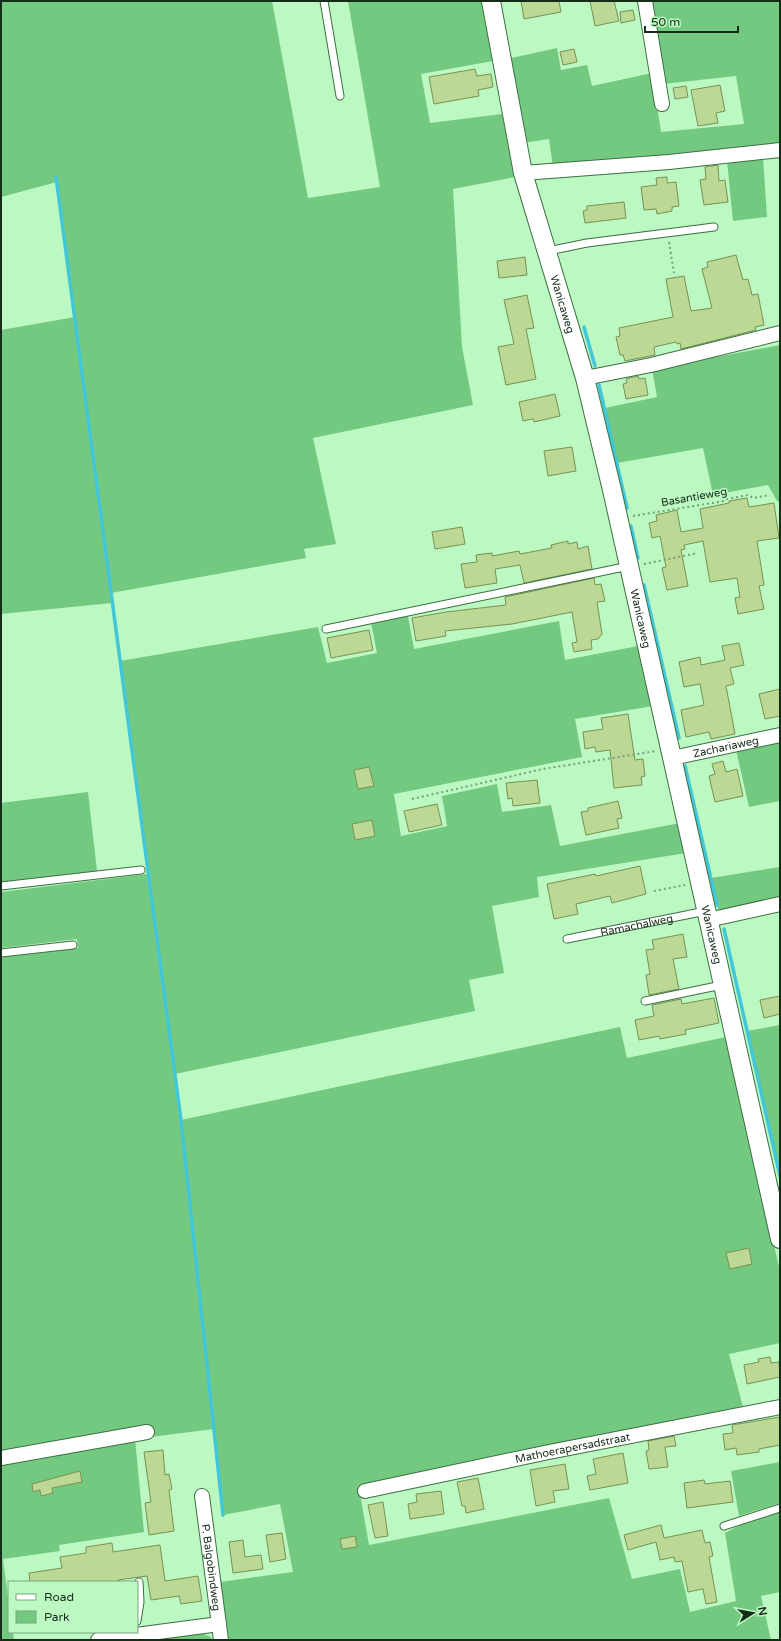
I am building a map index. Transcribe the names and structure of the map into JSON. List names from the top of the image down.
{
  "streets": {
    "street": [
      "Wanicaweg",
      "Zachariaweg",
      "Ramachalweg",
      "Mathoerapersadstraat",
      "P. Balgobindweg"
    ],
    "path": ["Basantieweg"]
  },
  "crossings": [
    ["Wanicaweg", "Basantieweg"],
    ["Wanicaweg", "Zachariaweg"],
    ["Wanicaweg", "Ramachalweg"]
  ],
  "legend": ["Road", "Park"],
  "scale_bar": "50 m",
  "north": "right"
}
